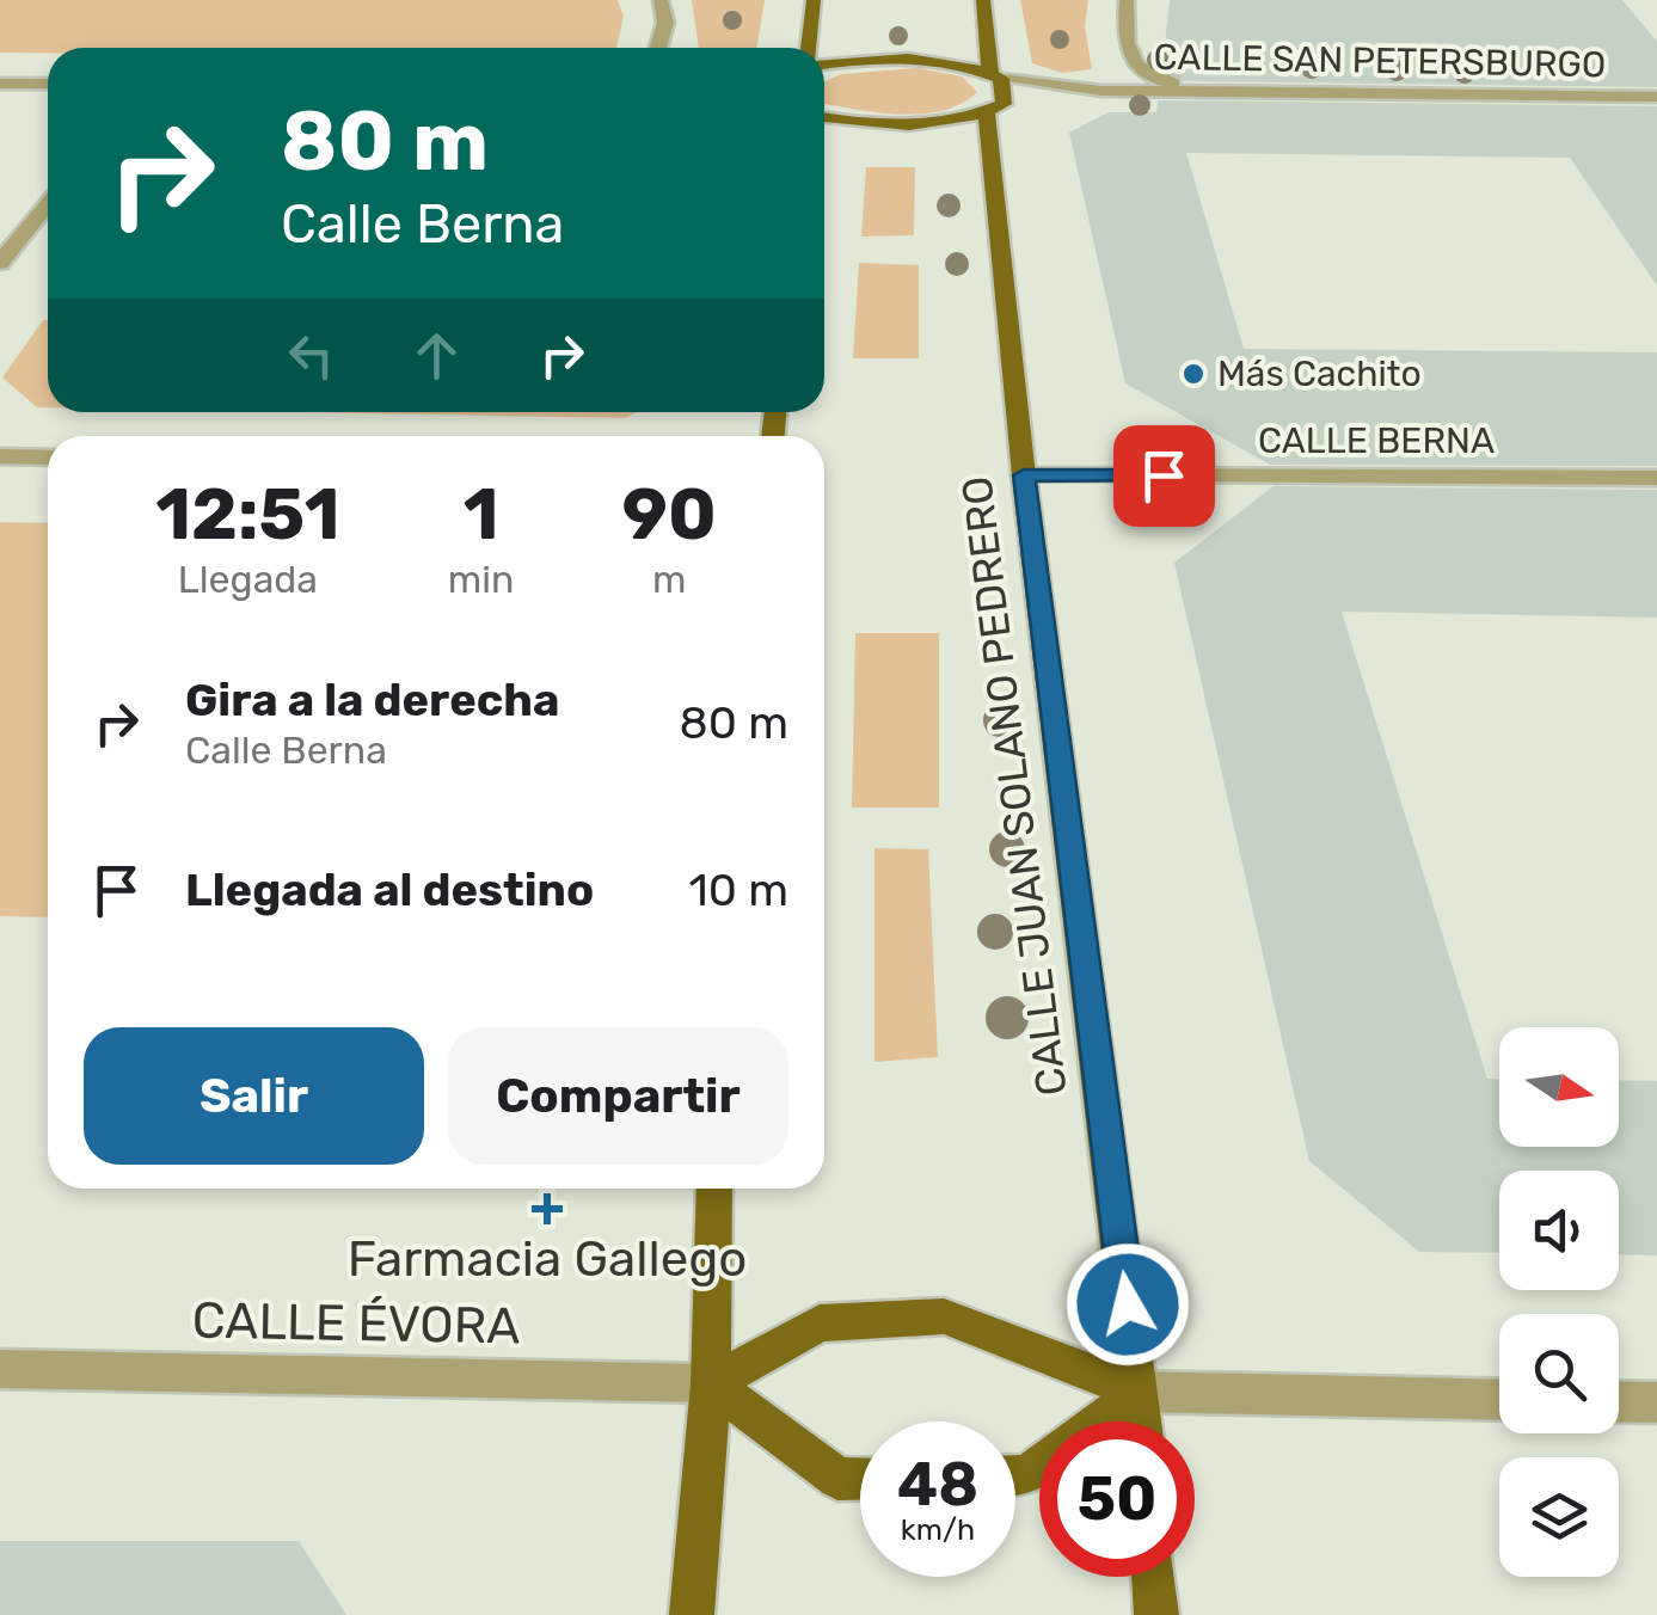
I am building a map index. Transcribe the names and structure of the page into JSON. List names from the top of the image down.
{
  "streets": {
    "main road": ["CALLE JUAN SOLANO PEDRERO", "CALLE ÉVORA"],
    "street": ["CALLE SAN PETERSBURGO", "CALLE BERNA"]
  },
  "crossings": [
    ["CALLE SAN PETERSBURGO", "CALLE JUAN SOLANO PEDRERO"],
    ["CALLE BERNA", "CALLE JUAN SOLANO PEDRERO"],
    ["CALLE JUAN SOLANO PEDRERO", "CALLE ÉVORA"]
  ],
  "places": {
    "other": ["Más Cachito"],
    "health": ["Farmacia Gallego"]
  },
  "north": "right",
  "page": {
    "turn": ["80 m", "Calle Berna"],
    "eta": [
      "12:51",
      "Llegada",
      "1",
      "min",
      "90",
      "m"
    ],
    "list": [
      {
        "name": "Gira a la derecha",
        "note": "Calle Berna",
        "value": "80 m"
      },
      {
        "name": "Llegada al destino",
        "value": "10 m"
      }
    ],
    "buttons": ["Salir", "Compartir"],
    "speed": "48 km/h",
    "limit": "50"
  }
}
